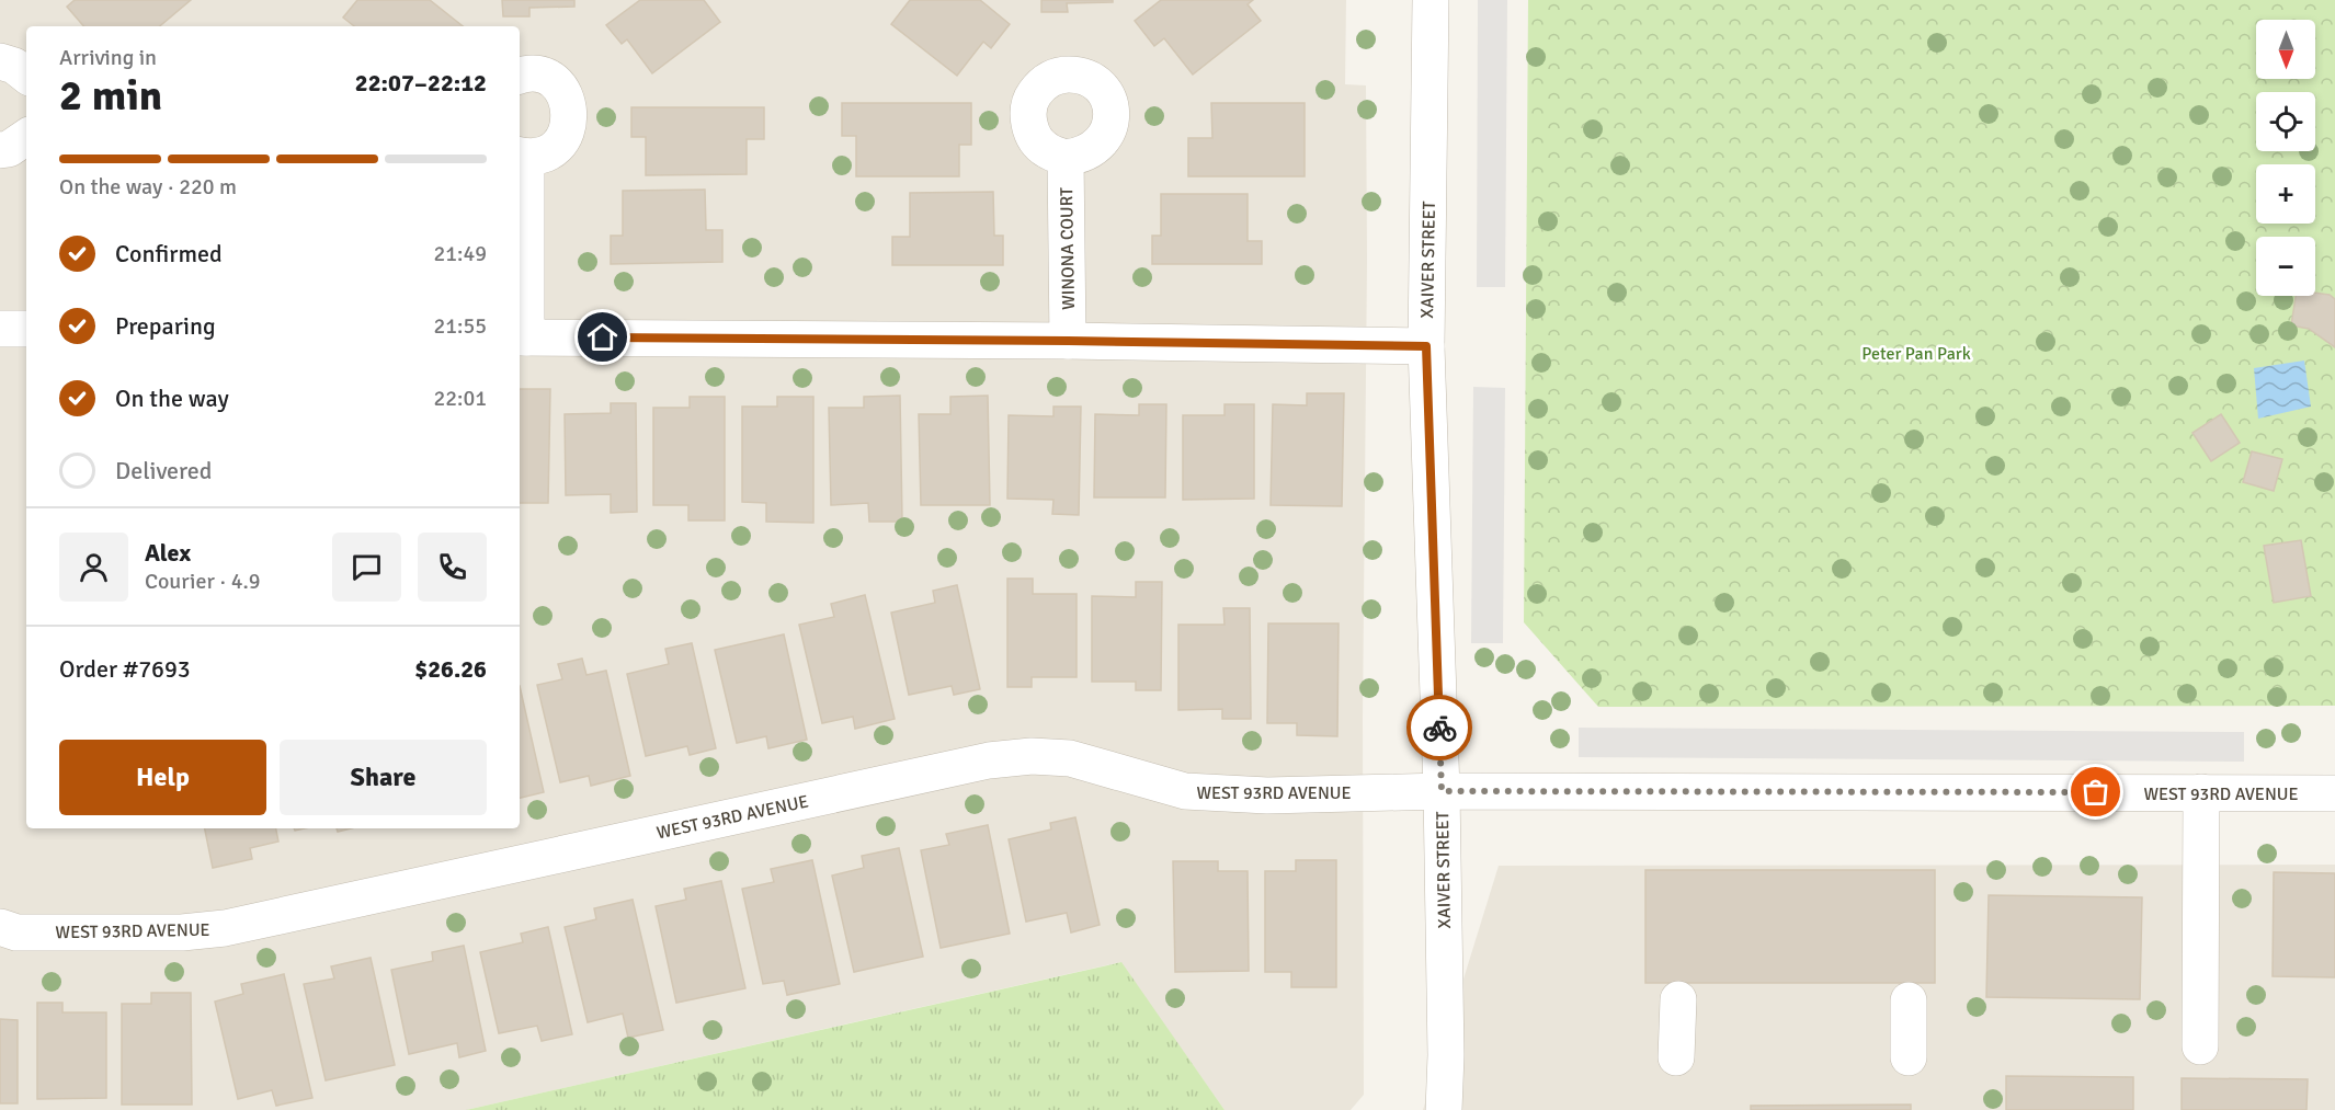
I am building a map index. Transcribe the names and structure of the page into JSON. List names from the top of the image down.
{
  "streets": {
    "street": ["WINONA COURT", "XAIVER STREET", "WEST 93RD AVENUE"]
  },
  "crossings": [
    ["XAIVER STREET", "WEST 93RD AVENUE"]
  ],
  "parks": ["Peter Pan Park"],
  "north": "bottom",
  "page": {
    "map_buttons": ["+", "−"],
    "heading": ["2 min", "Arriving in", "22:07–22:12"],
    "panel": [
      "Alex",
      "Courier · 4.9",
      "Order #7693",
      "$26.26"
    ],
    "bar": "On the way · 220 m",
    "list": [
      ["Confirmed", "21:49"],
      ["Preparing", "21:55"],
      ["On the way", "22:01"],
      "Delivered"
    ],
    "buttons": ["Help", "Share"]
  }
}
